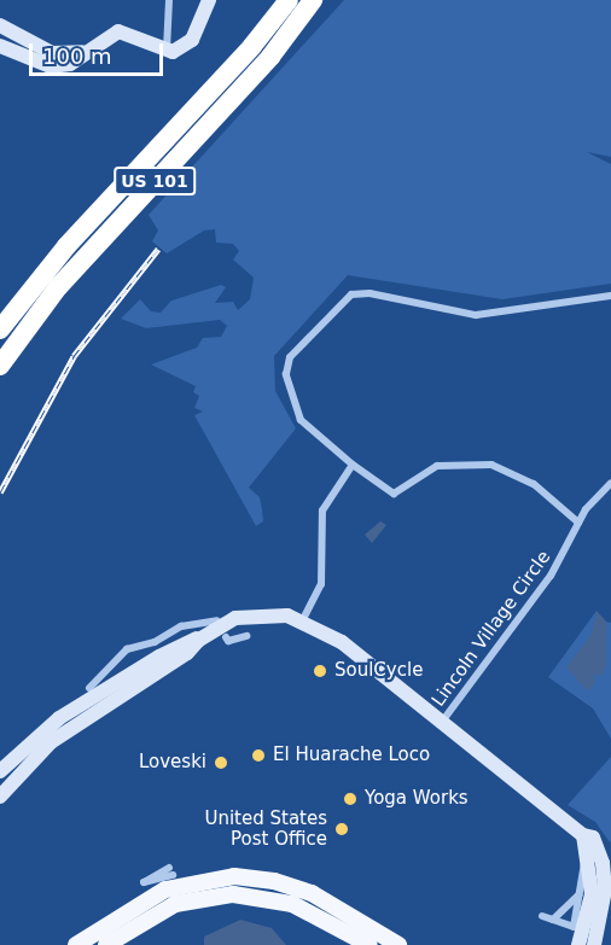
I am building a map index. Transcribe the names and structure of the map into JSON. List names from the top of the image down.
{
  "streets": {
    "highway": ["US 101"],
    "street": ["Lincoln Village Circle"]
  },
  "places": [
    "SoulCycle",
    "El Huarache Loco",
    "Loveski",
    "Yoga Works",
    "United States Post Office"
  ],
  "scale_bar": "100 m"
}
